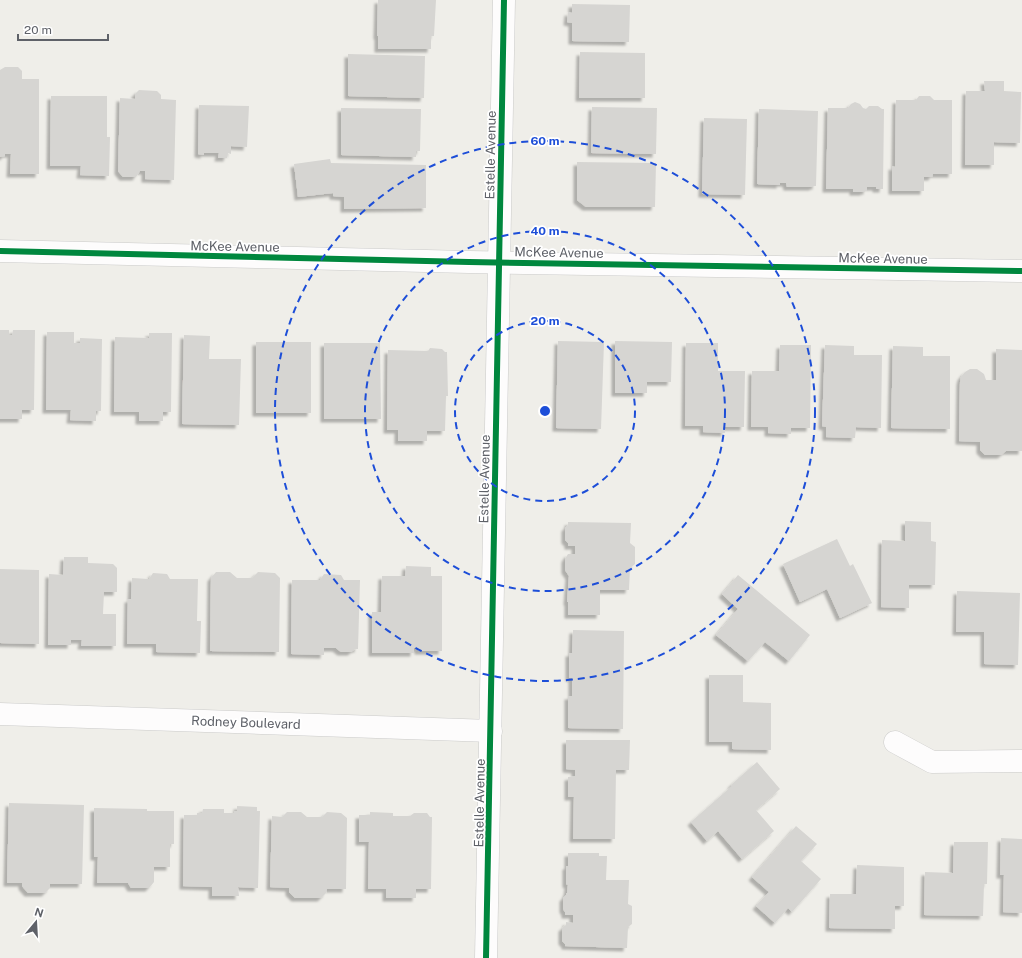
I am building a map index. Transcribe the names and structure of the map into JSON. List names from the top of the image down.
{
  "streets": {
    "street": ["Estelle Avenue", "McKee Avenue", "Rodney Boulevard"]
  },
  "crossings": [
    ["Estelle Avenue", "McKee Avenue"],
    ["Estelle Avenue", "Rodney Boulevard"]
  ],
  "scale_bar": "20 m",
  "north": "top",
  "rings": ["60 m", "40 m", "20 m"]
}
